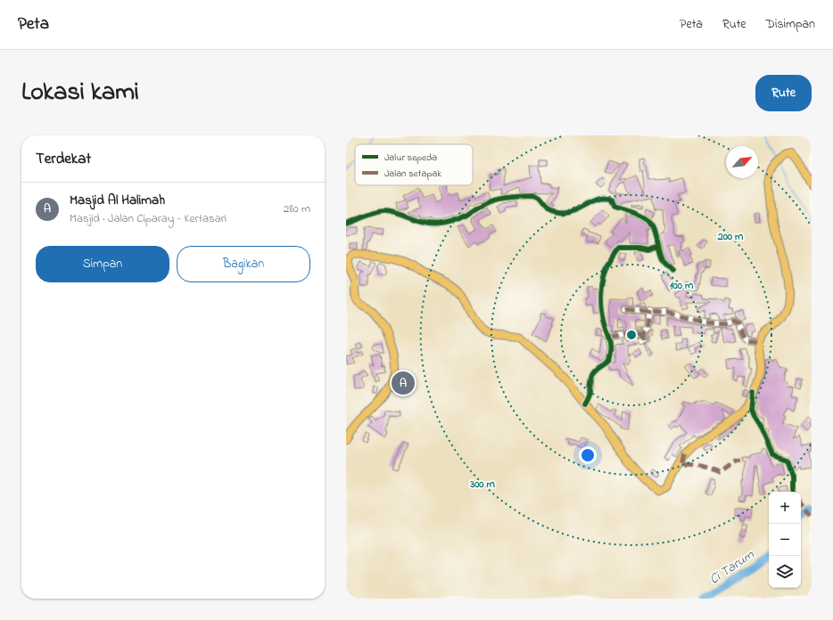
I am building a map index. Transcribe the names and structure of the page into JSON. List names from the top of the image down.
{
  "water": ["Ci Tarum"],
  "legend": ["Jalur sepeda", "Jalan setapak"],
  "north": "top right",
  "page": {
    "header": "Peta",
    "nav": ["Peta", "Rute", "Disimpan"],
    "title": "Lokasi kami",
    "buttons": [
      "Rute",
      ["Simpan", "Bagikan"]
    ],
    "heading": "Terdekat",
    "list": [
      {
        "mark": "A",
        "name": "Masjid Al Halimah",
        "note": "Masjid · Jalan Ciparay - Kertasari",
        "value": "280 m"
      }
    ],
    "pins": "A",
    "map_buttons": ["+", "−"]
  },
  "rings": ["200 m", "100 m", "300 m"]
}
